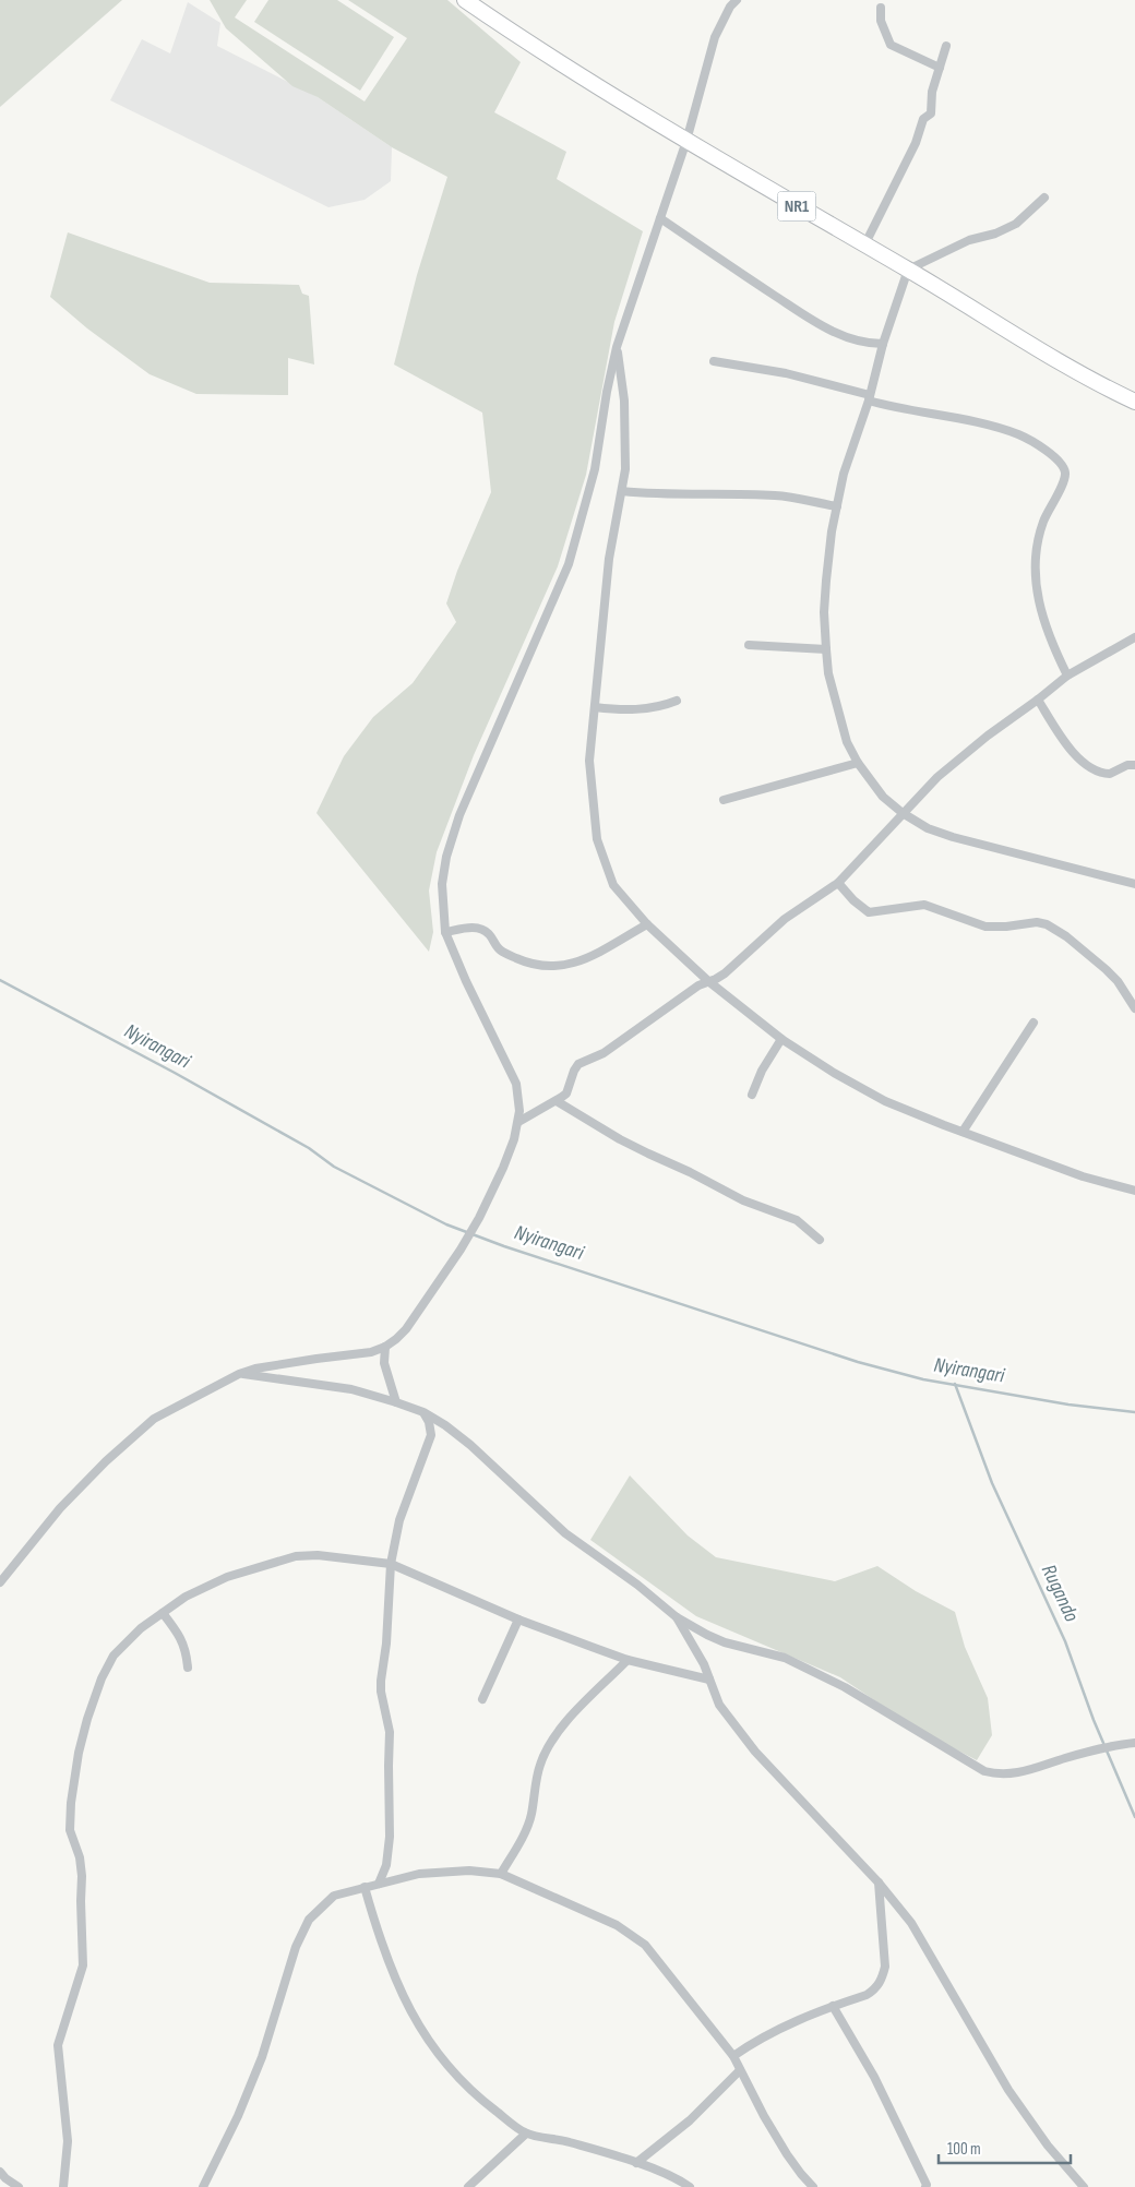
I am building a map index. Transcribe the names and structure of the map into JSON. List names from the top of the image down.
{
  "streets": {
    "highway": ["NR1"]
  },
  "water": ["Nyirangari", "Rugando"],
  "scale_bar": "100 m"
}
